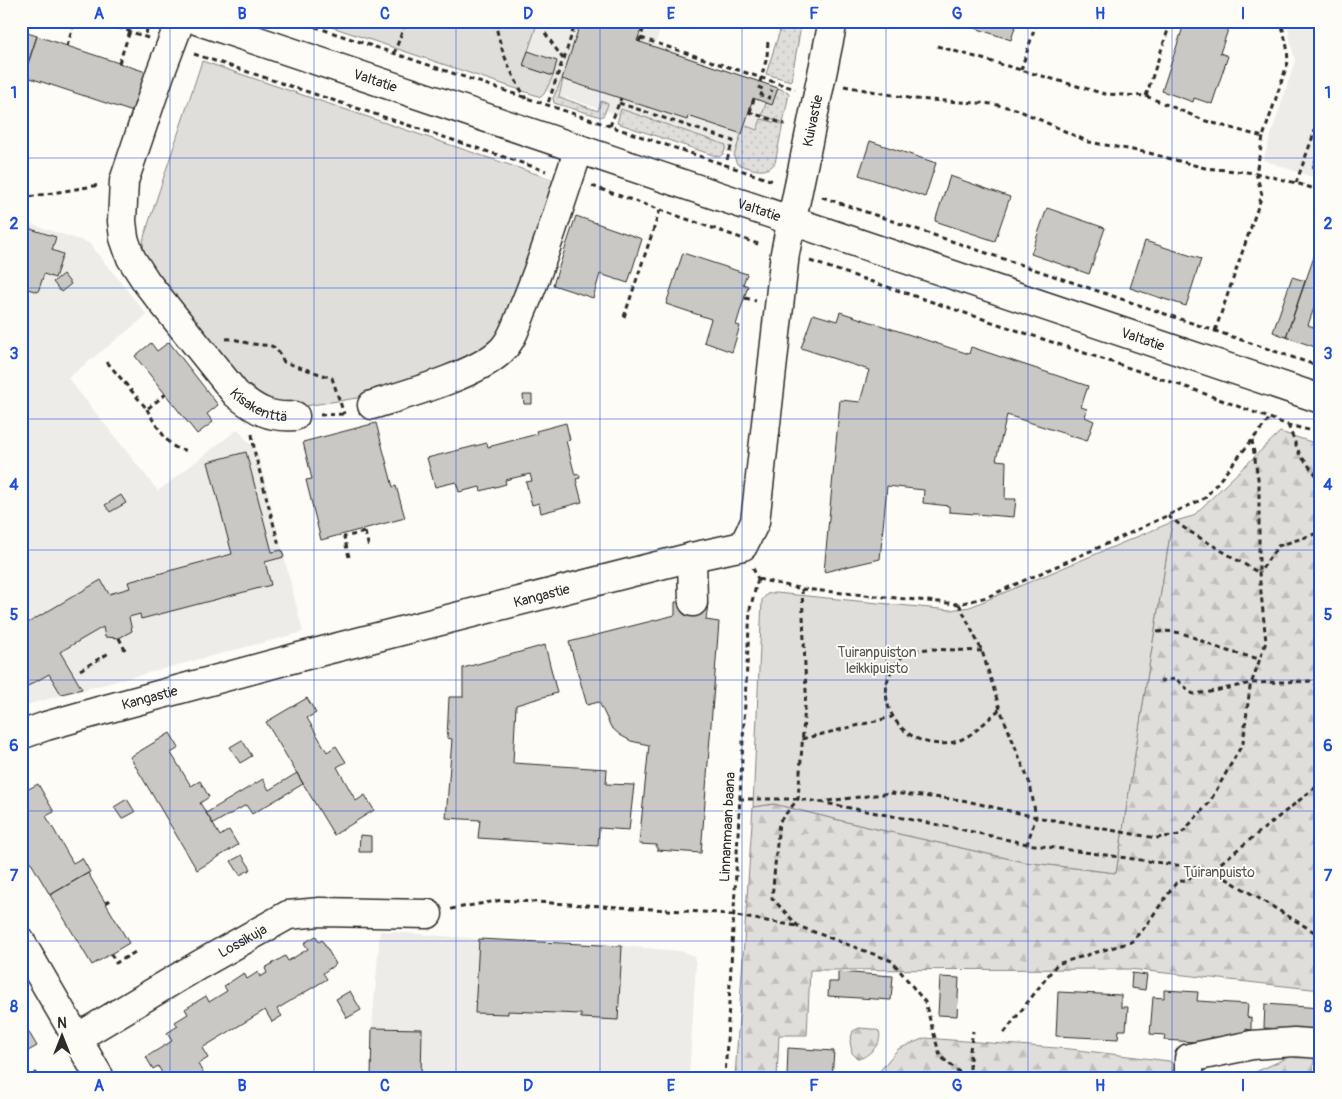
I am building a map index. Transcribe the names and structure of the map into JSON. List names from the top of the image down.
{
  "streets": {
    "street": [
      "Valtatie",
      "Kuivastie",
      "Kisakenttä",
      "Kangastie",
      "Lossikuja"
    ],
    "path": ["Linnanmaan baana"]
  },
  "crossings": [
    ["Valtatie", "Kuivastie"],
    ["Valtatie", "Kangastie"],
    ["Kuivastie", "Kangastie"]
  ],
  "parks": ["Tuiranpuiston leikkipuisto", "Tuiranpuisto"],
  "north": "top",
  "grid": {
    "columns": [
      "A",
      "B",
      "C",
      "D",
      "E",
      "F",
      "G",
      "H",
      "I"
    ],
    "rows": [
      "1",
      "2",
      "3",
      "4",
      "5",
      "6",
      "7",
      "8"
    ]
  }
}
